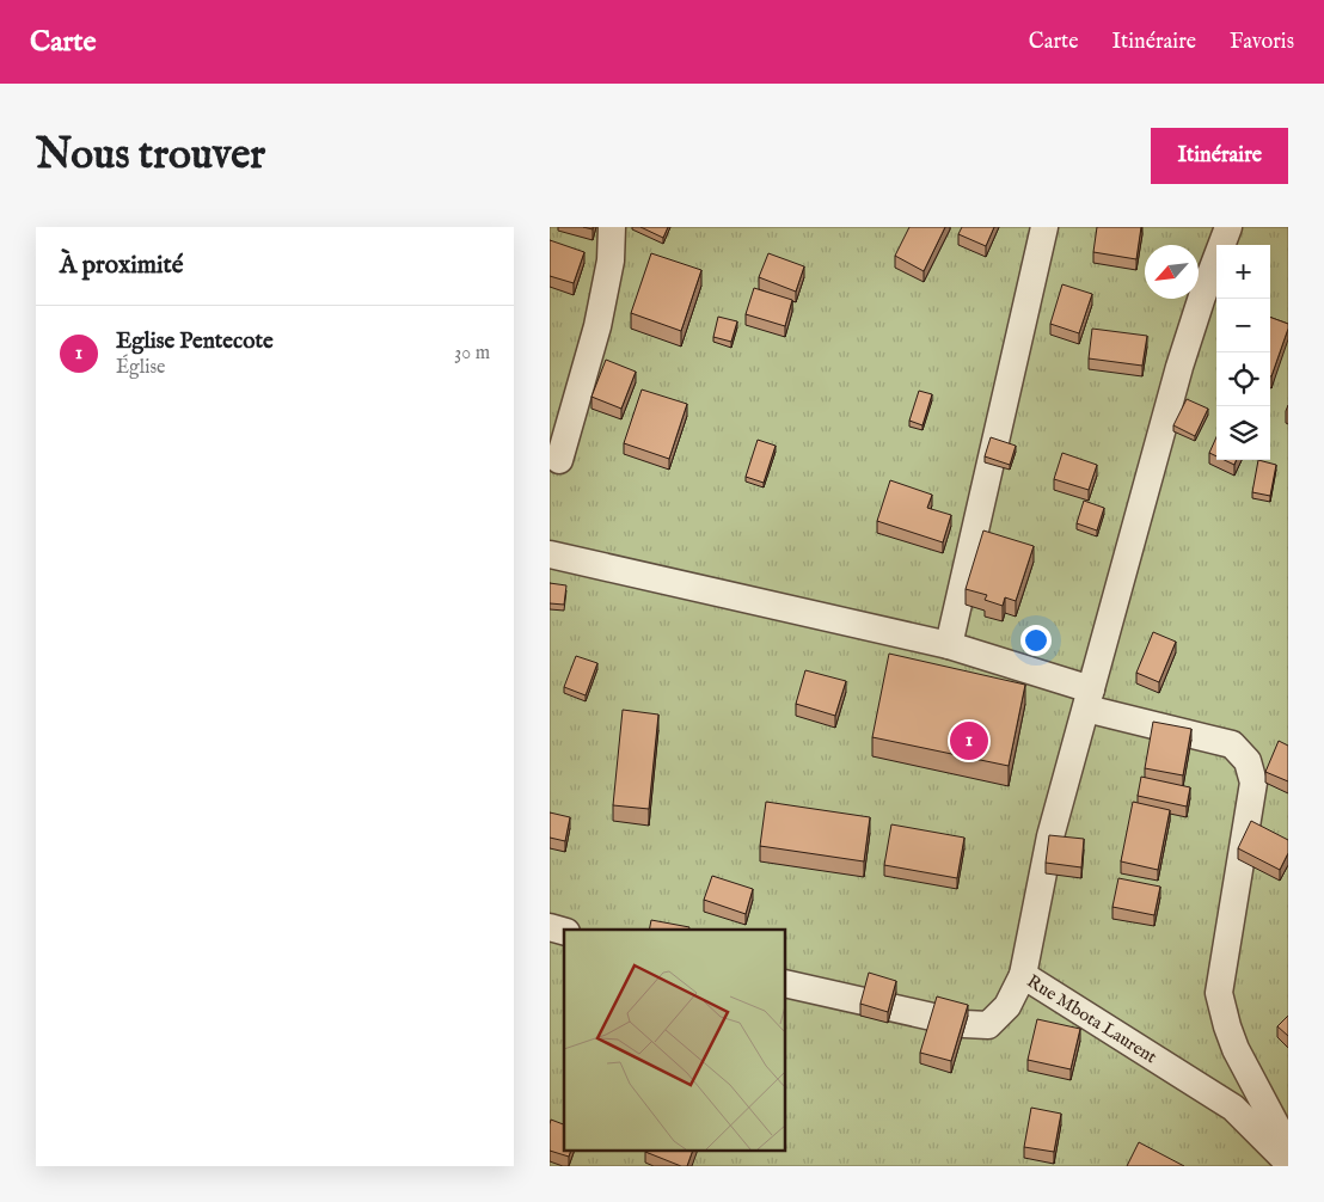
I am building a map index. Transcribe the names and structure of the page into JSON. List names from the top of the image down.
{
  "streets": {
    "street": ["Rue Mbota Laurent"]
  },
  "north": "bottom left",
  "page": {
    "header": "Carte",
    "nav": ["Carte", "Itinéraire", "Favoris"],
    "buttons": "Itinéraire",
    "title": "Nous trouver",
    "heading": "À proximité",
    "map_buttons": ["+", "−"],
    "list": [
      {
        "mark": "1",
        "name": "Eglise Pentecote",
        "note": "Église",
        "value": "30 m"
      }
    ],
    "pins": "1"
  }
}
